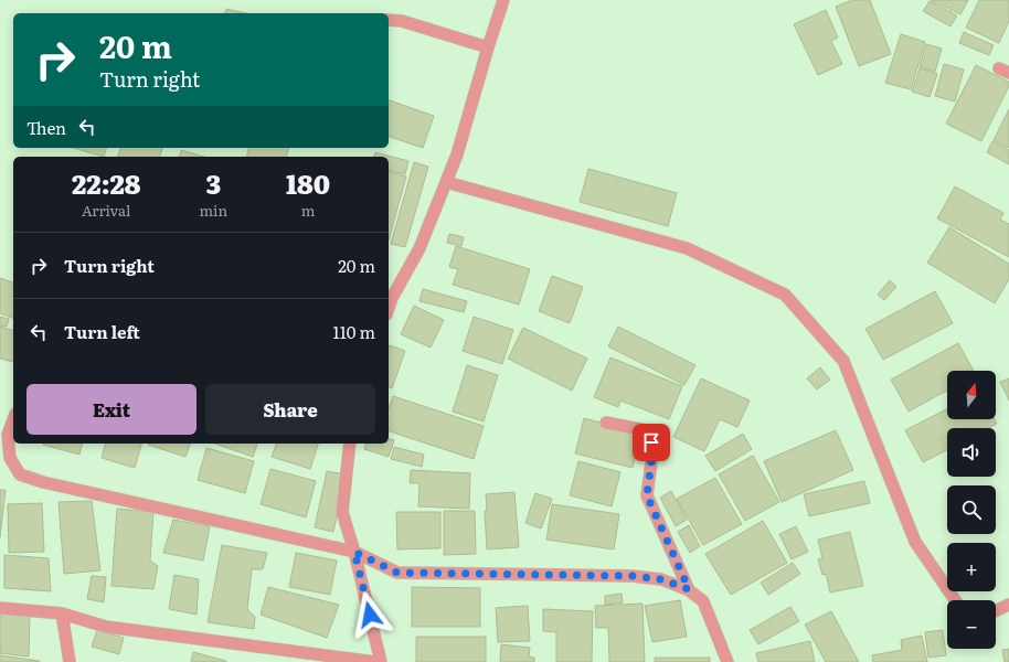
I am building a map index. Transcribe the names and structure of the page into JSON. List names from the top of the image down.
{
  "north": "top",
  "page": {
    "turn": ["20 m", "Turn right"],
    "then": "Then",
    "eta": [
      "22:28",
      "Arrival",
      "3",
      "min",
      "180",
      "m"
    ],
    "list": [
      {
        "name": "Turn right",
        "value": "20 m"
      },
      {
        "name": "Turn left",
        "value": "110 m"
      }
    ],
    "map_buttons": ["+", "−"],
    "buttons": ["Exit", "Share"]
  }
}
